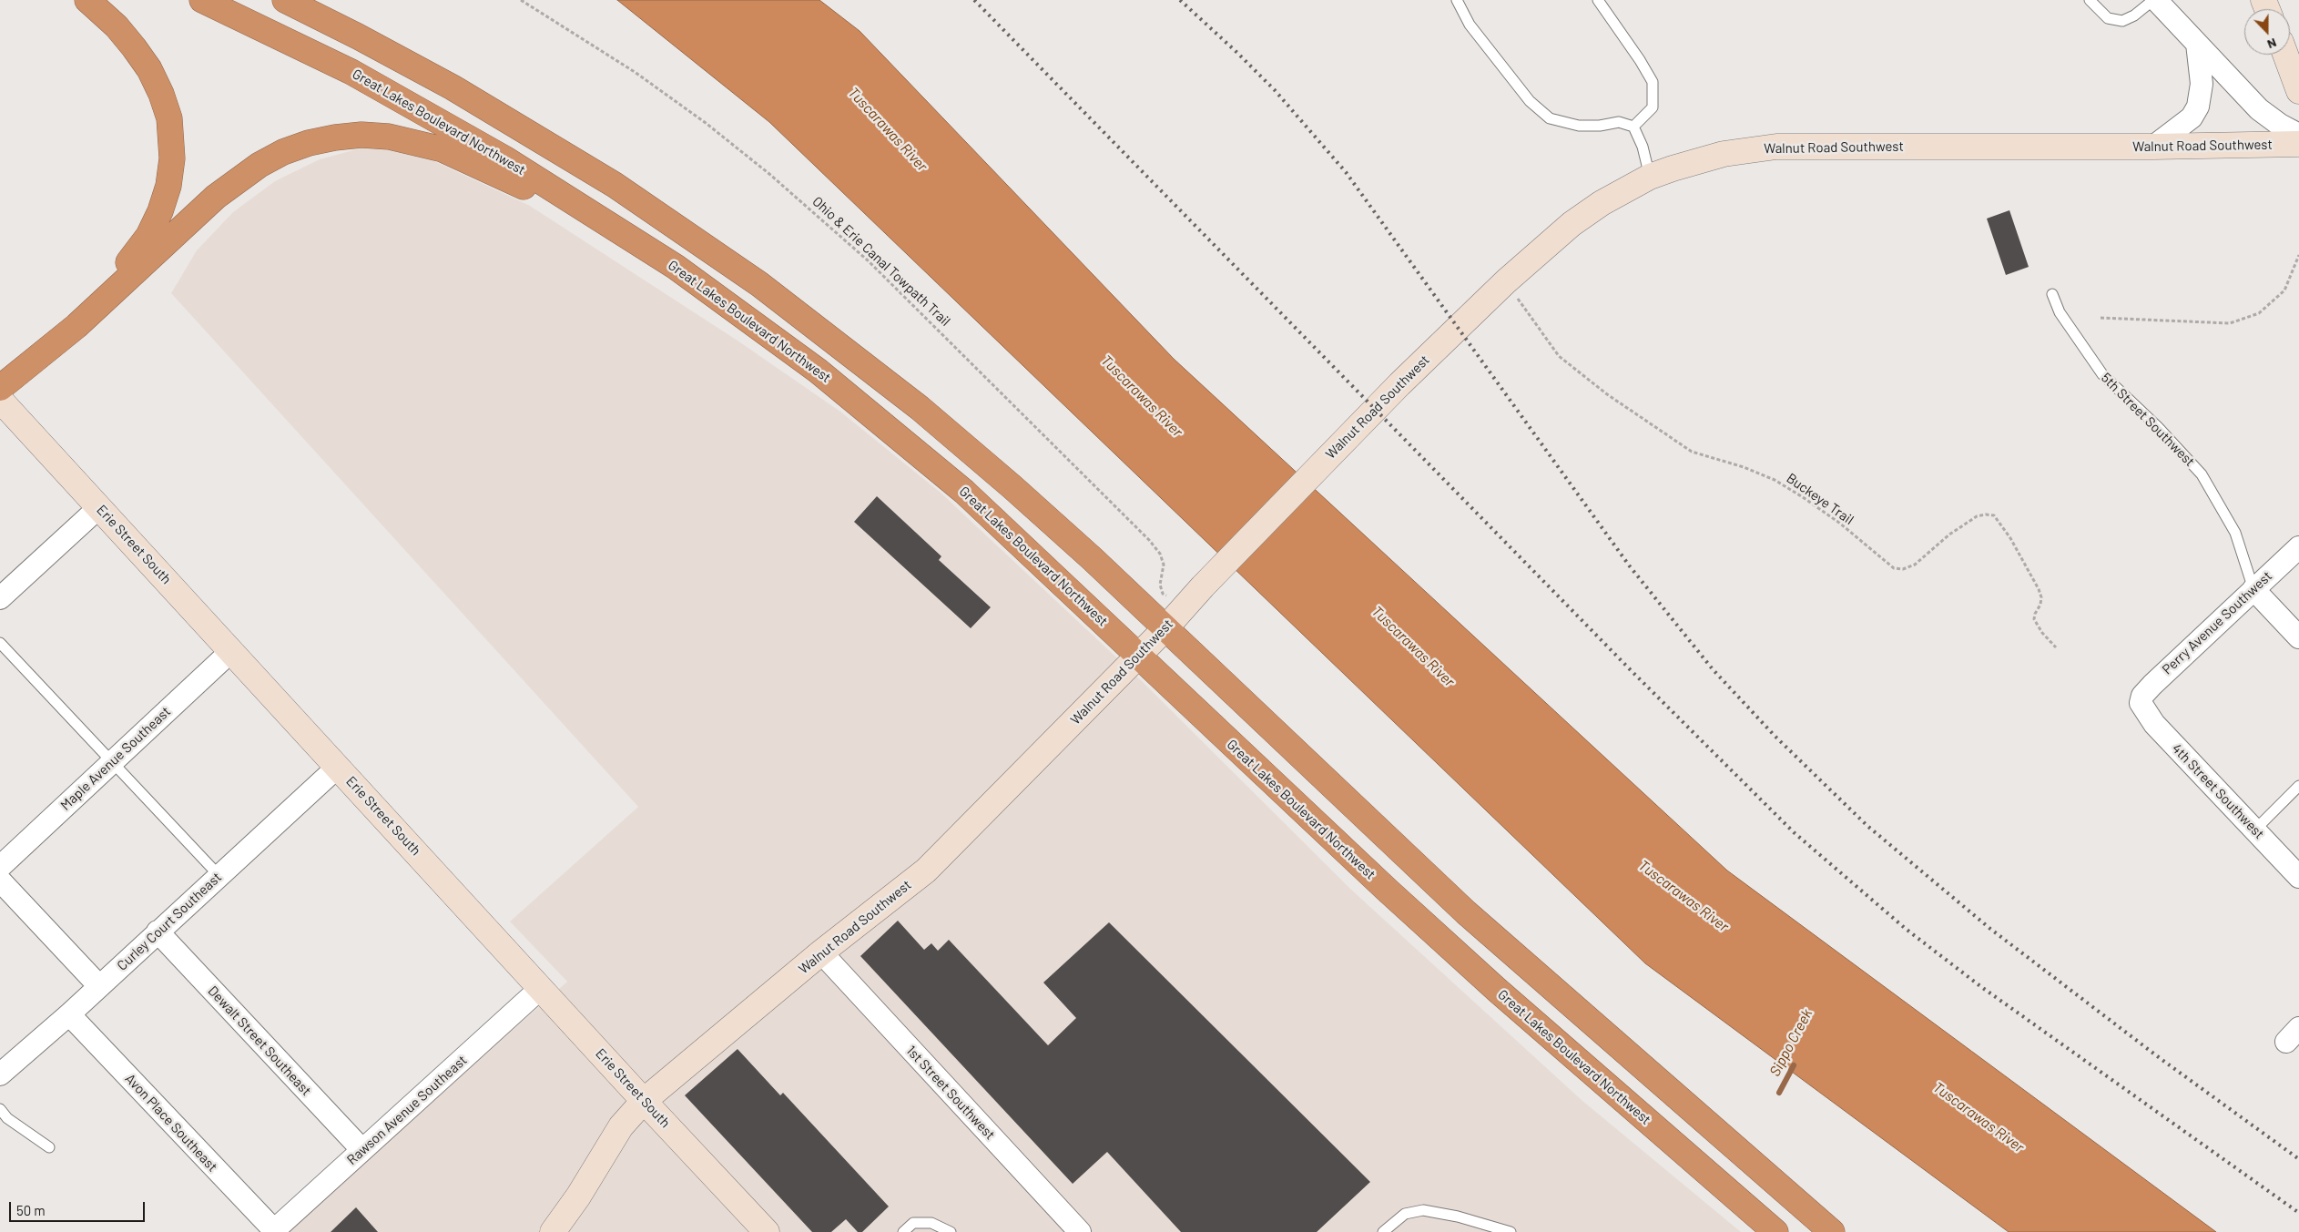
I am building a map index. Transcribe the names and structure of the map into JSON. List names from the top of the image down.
{
  "streets": {
    "highway": ["Great Lakes Boulevard Northwest"],
    "main road": ["Walnut Road Southwest", "Erie Street South"],
    "street": [
      "5th Street Southwest",
      "Perry Avenue Southwest",
      "Maple Avenue Southeast",
      "4th Street Southwest",
      "Curley Court Southeast",
      "Dewalt Street Southeast",
      "1st Street Southwest",
      "Rawson Avenue Southeast",
      "Avon Place Southeast"
    ],
    "path": ["Ohio & Erie Canal Towpath Trail", "Buckeye Trail"]
  },
  "crossings": [
    ["Great Lakes Boulevard Northwest", "Walnut Road Southwest"],
    ["Walnut Road Southwest", "Erie Street South"],
    ["Walnut Road Southwest", "1st Street Southwest"],
    ["5th Street Southwest", "Perry Avenue Southwest"],
    ["Erie Street South", "Maple Avenue Southeast"],
    ["Erie Street South", "Curley Court Southeast"],
    ["Erie Street South", "Rawson Avenue Southeast"],
    ["Perry Avenue Southwest", "4th Street Southwest"],
    ["Curley Court Southeast", "Dewalt Street Southeast"],
    ["Curley Court Southeast", "Avon Place Southeast"],
    ["Dewalt Street Southeast", "Rawson Avenue Southeast"],
    ["Rawson Avenue Southeast", "Avon Place Southeast"]
  ],
  "water": ["Tuscarawas River", "Sippo Creek"],
  "scale_bar": "50 m",
  "north": "bottom"
}
